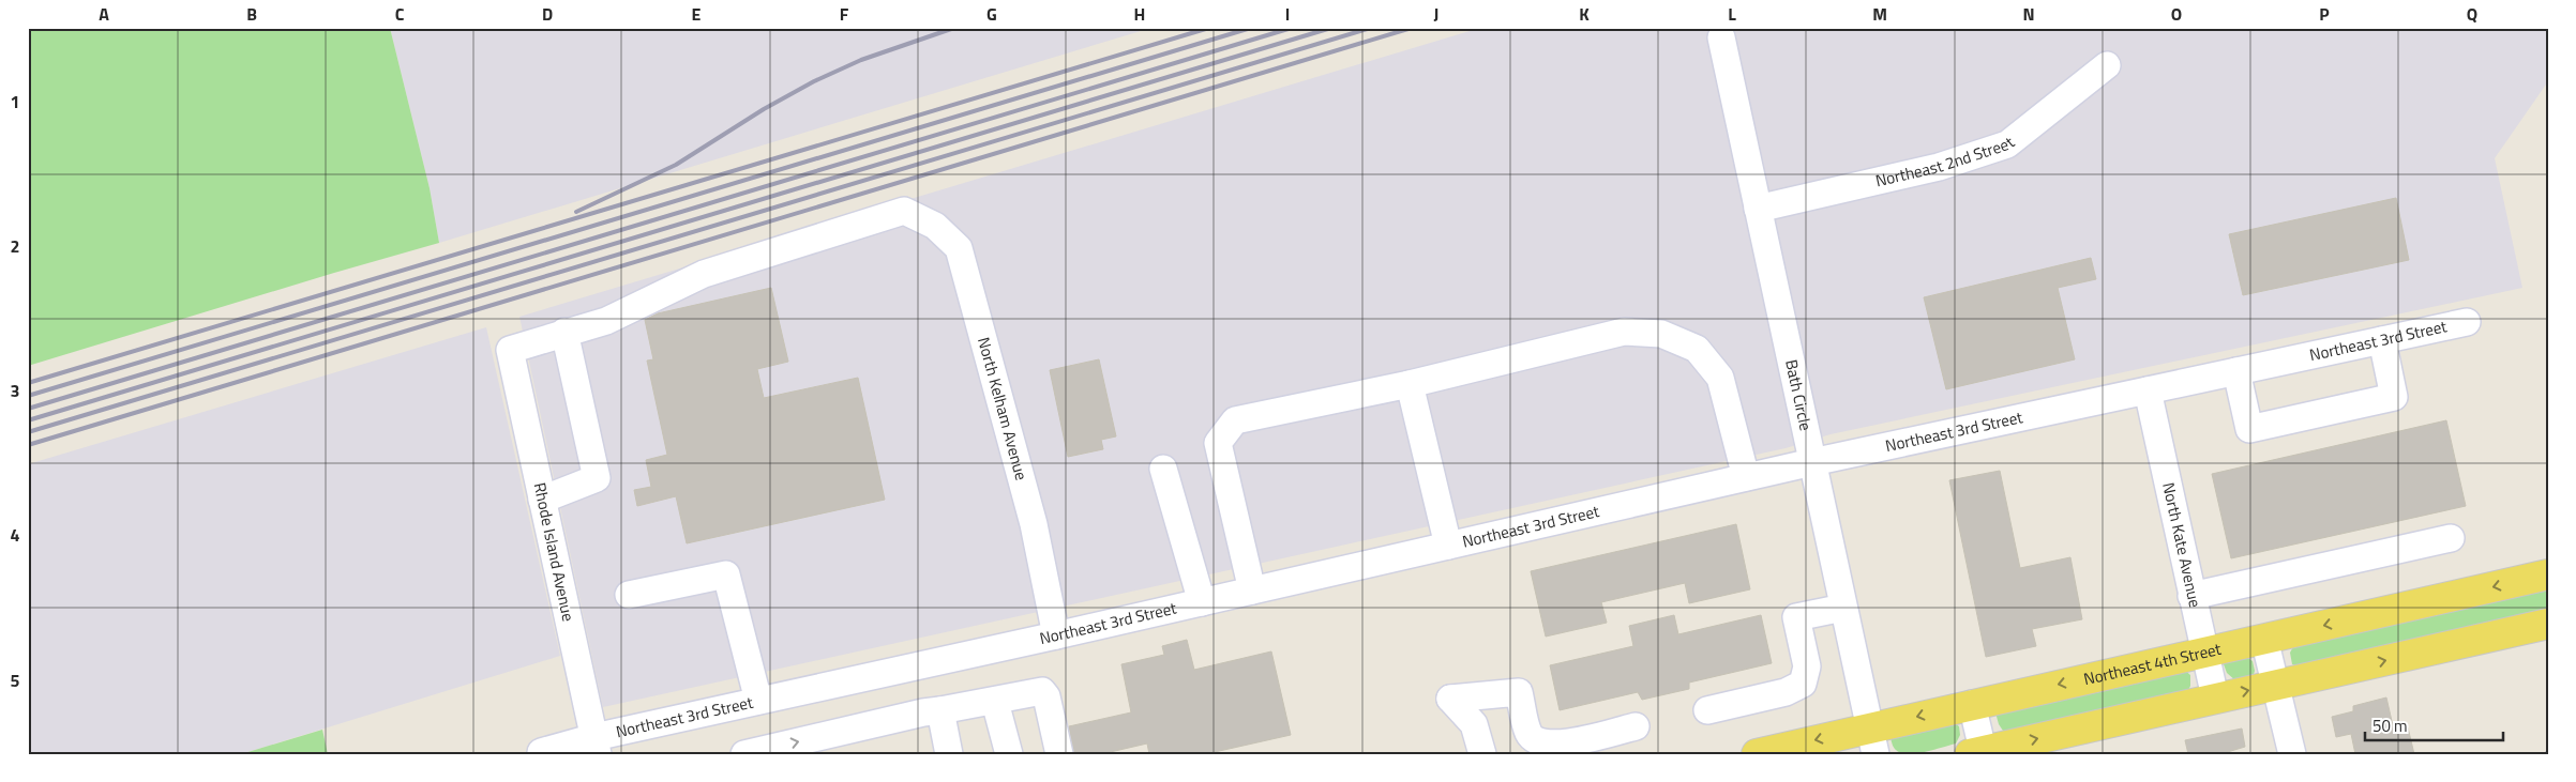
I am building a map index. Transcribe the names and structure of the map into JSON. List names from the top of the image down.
{
  "streets": {
    "main road": ["Northeast 4th Street"],
    "street": [
      "Northeast 2nd Street",
      "Northeast 3rd Street",
      "Bath Circle",
      "North Kelham Avenue",
      "North Kate Avenue",
      "Rhode Island Avenue"
    ]
  },
  "crossings": [
    ["Northeast 2nd Street", "Bath Circle"],
    ["Northeast 3rd Street", "Bath Circle"],
    ["Northeast 3rd Street", "North Kelham Avenue"],
    ["Northeast 3rd Street", "North Kate Avenue"],
    ["Northeast 3rd Street", "Rhode Island Avenue"],
    ["Bath Circle", "Northeast 4th Street"],
    ["North Kelham Avenue", "Rhode Island Avenue"],
    ["North Kate Avenue", "Northeast 4th Street"]
  ],
  "scale_bar": "50 m",
  "grid": {
    "columns": [
      "A",
      "B",
      "C",
      "D",
      "E",
      "F",
      "G",
      "H",
      "I",
      "J",
      "K",
      "L",
      "M",
      "N",
      "O",
      "P",
      "Q"
    ],
    "rows": [
      "1",
      "2",
      "3",
      "4",
      "5"
    ]
  }
}
